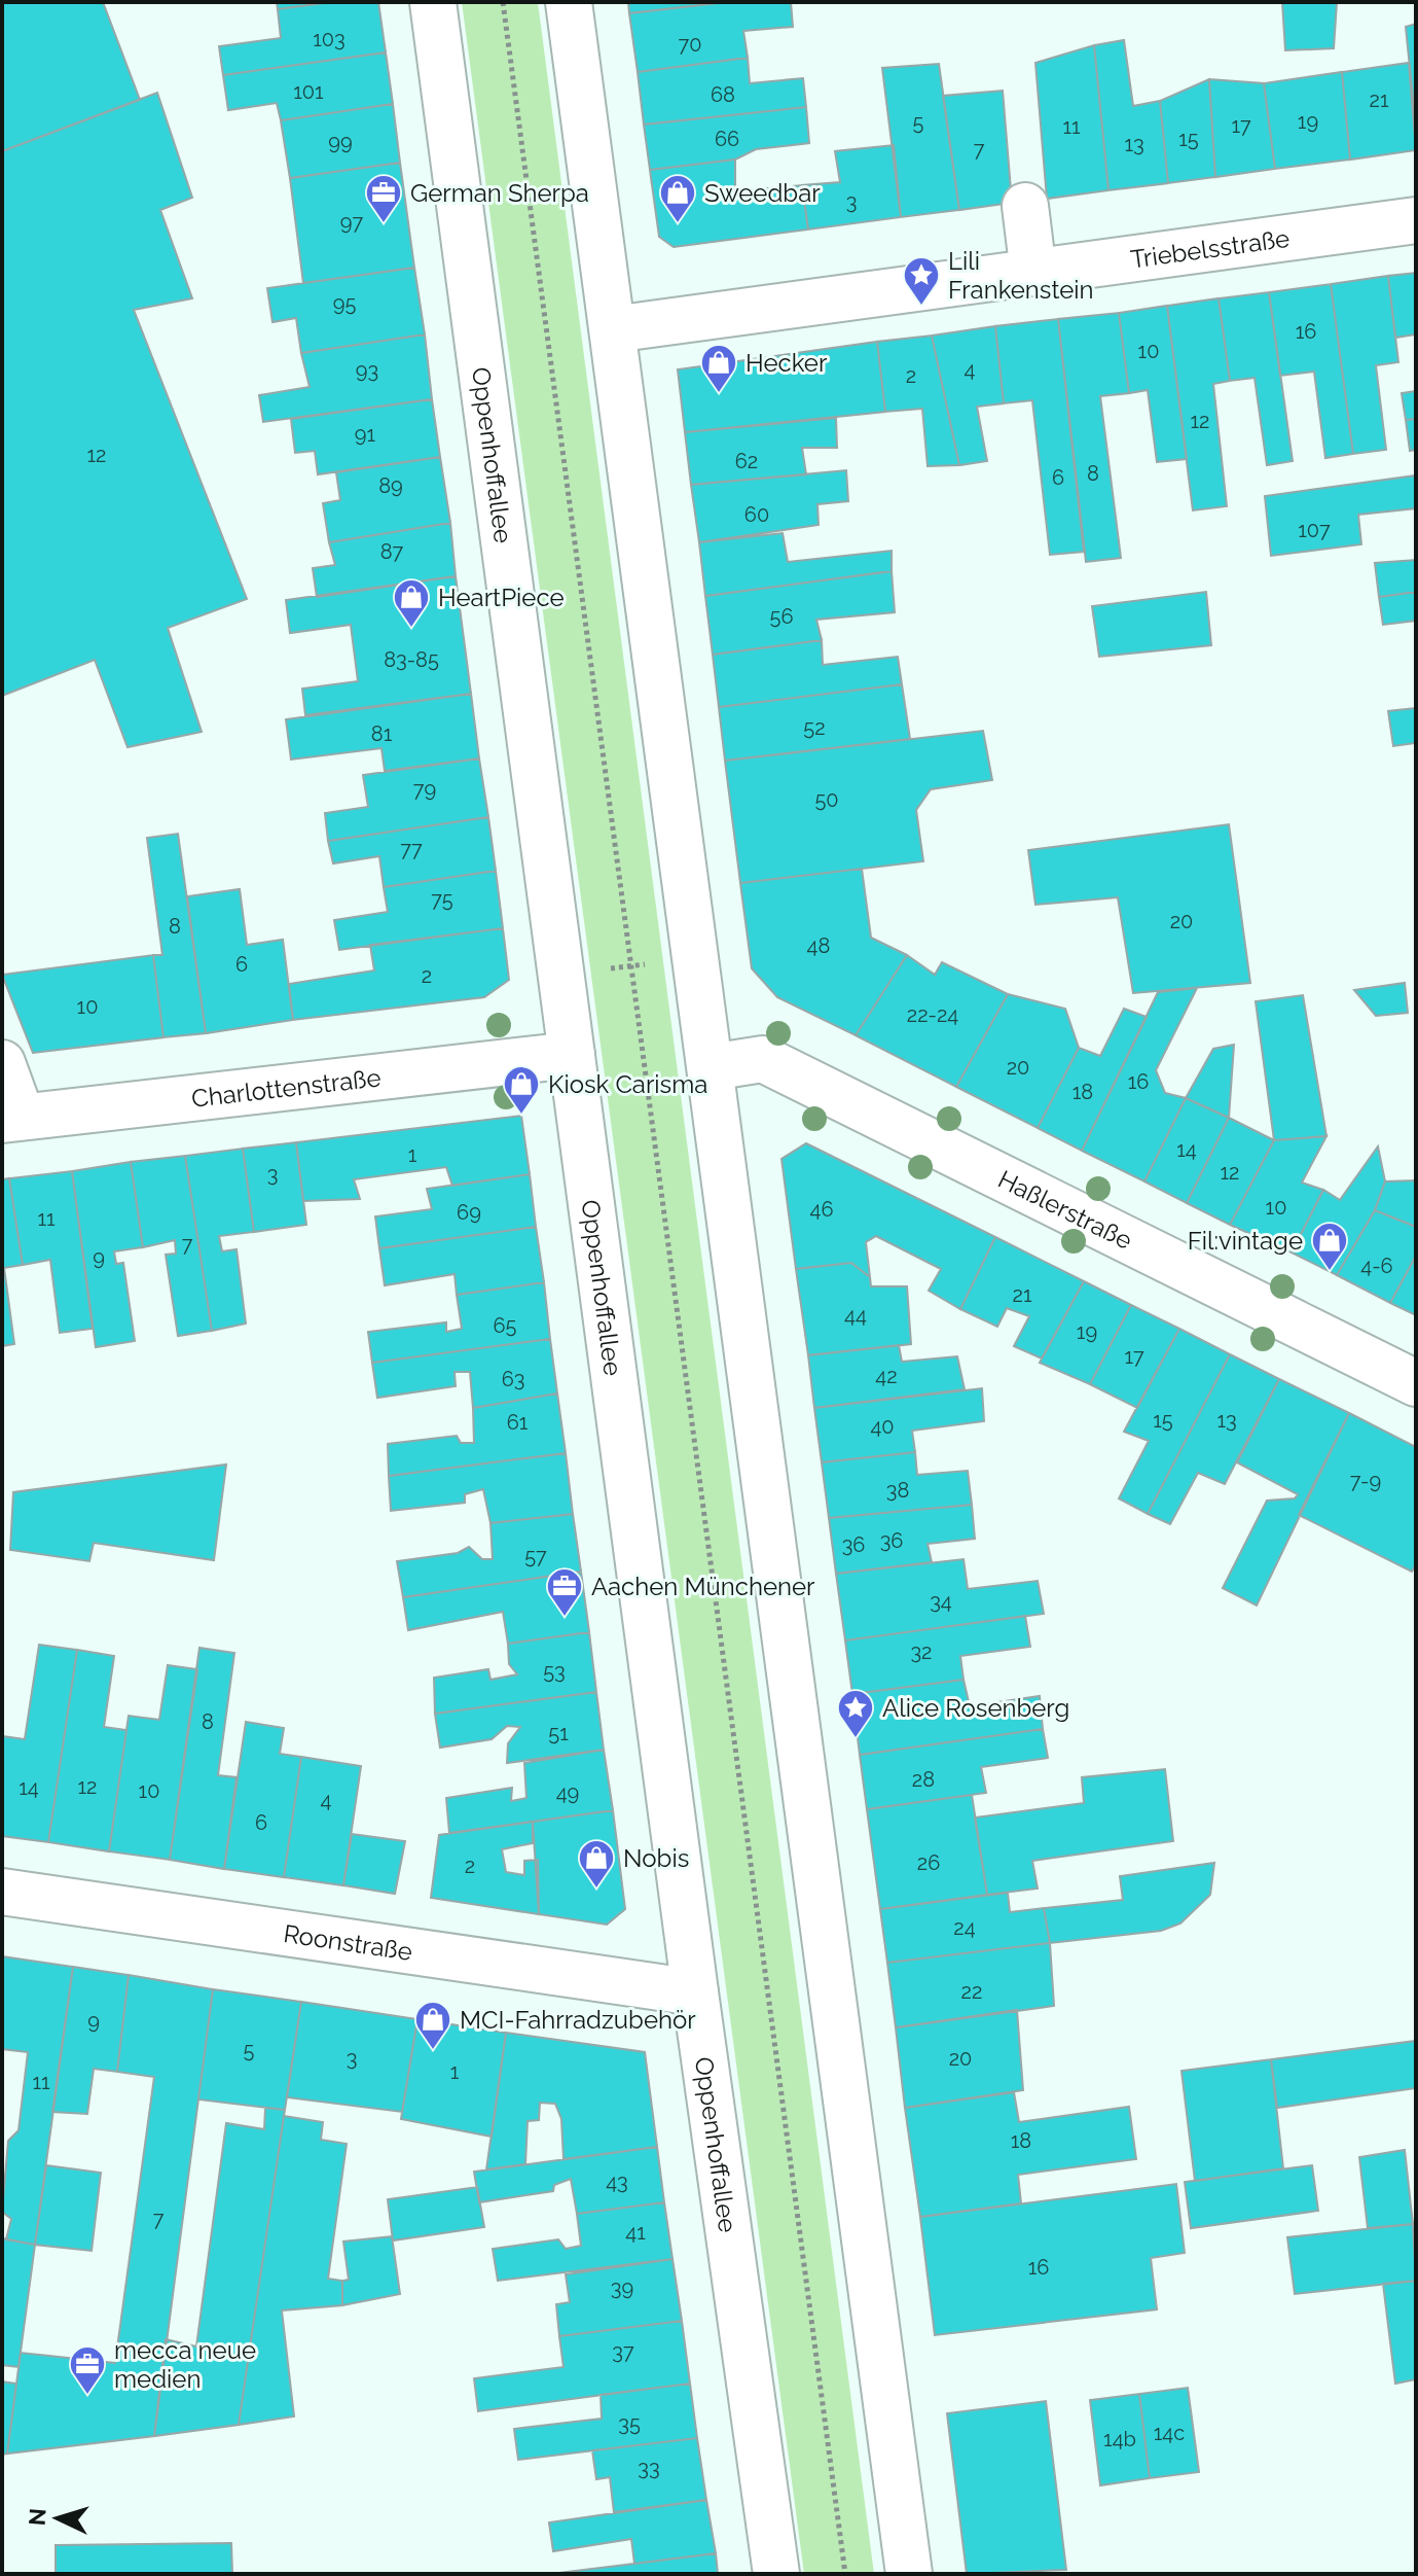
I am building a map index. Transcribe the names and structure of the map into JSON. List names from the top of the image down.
{
  "streets": {
    "street": [
      "Triebelsstraße",
      "Oppenhoffallee",
      "Charlottenstraße",
      "Haßlerstraße",
      "Roonstraße"
    ]
  },
  "crossings": [
    ["Oppenhoffallee", "Charlottenstraße"],
    ["Oppenhoffallee", "Roonstraße"]
  ],
  "places": {
    "office": ["German Sherpa", "Aachen Münchener", "mecca neue medien"],
    "shop": [
      "Sweedbar",
      "Hecker",
      "HeartPiece",
      "Kiosk Carisma",
      "Fil:vintage",
      "Nobis",
      "MCI-Fahrradzubehör"
    ],
    "place": ["Lili Frankenstein", "Alice Rosenberg"]
  },
  "house_numbers": [
    "103",
    "70",
    "101",
    "68",
    "21",
    "19",
    "5",
    "17",
    "11",
    "66",
    "15",
    "99",
    "13",
    "7",
    "3",
    "97",
    "95",
    "16",
    "10",
    "4",
    "93",
    "2",
    "12",
    "91",
    "12",
    "62",
    "8",
    "6",
    "89",
    "60",
    "107",
    "87",
    "56",
    "83-85",
    "52",
    "81",
    "79",
    "50",
    "77",
    "75",
    "20",
    "8",
    "48",
    "6",
    "2",
    "10",
    "22-24",
    "20",
    "16",
    "18",
    "14",
    "1",
    "12",
    "3",
    "10",
    "46",
    "69",
    "11",
    "7",
    "9",
    "4-6",
    "21",
    "44",
    "65",
    "19",
    "17",
    "42",
    "63",
    "15",
    "13",
    "61",
    "40",
    "7-9",
    "38",
    "36",
    "36",
    "57",
    "34",
    "32",
    "53",
    "8",
    "51",
    "28",
    "12",
    "14",
    "10",
    "49",
    "4",
    "6",
    "26",
    "2",
    "24",
    "22",
    "9",
    "5",
    "3",
    "20",
    "1",
    "11",
    "18",
    "43",
    "7",
    "41",
    "16",
    "39",
    "37",
    "35",
    "14c",
    "14b",
    "33"
  ],
  "north": "left"
}
